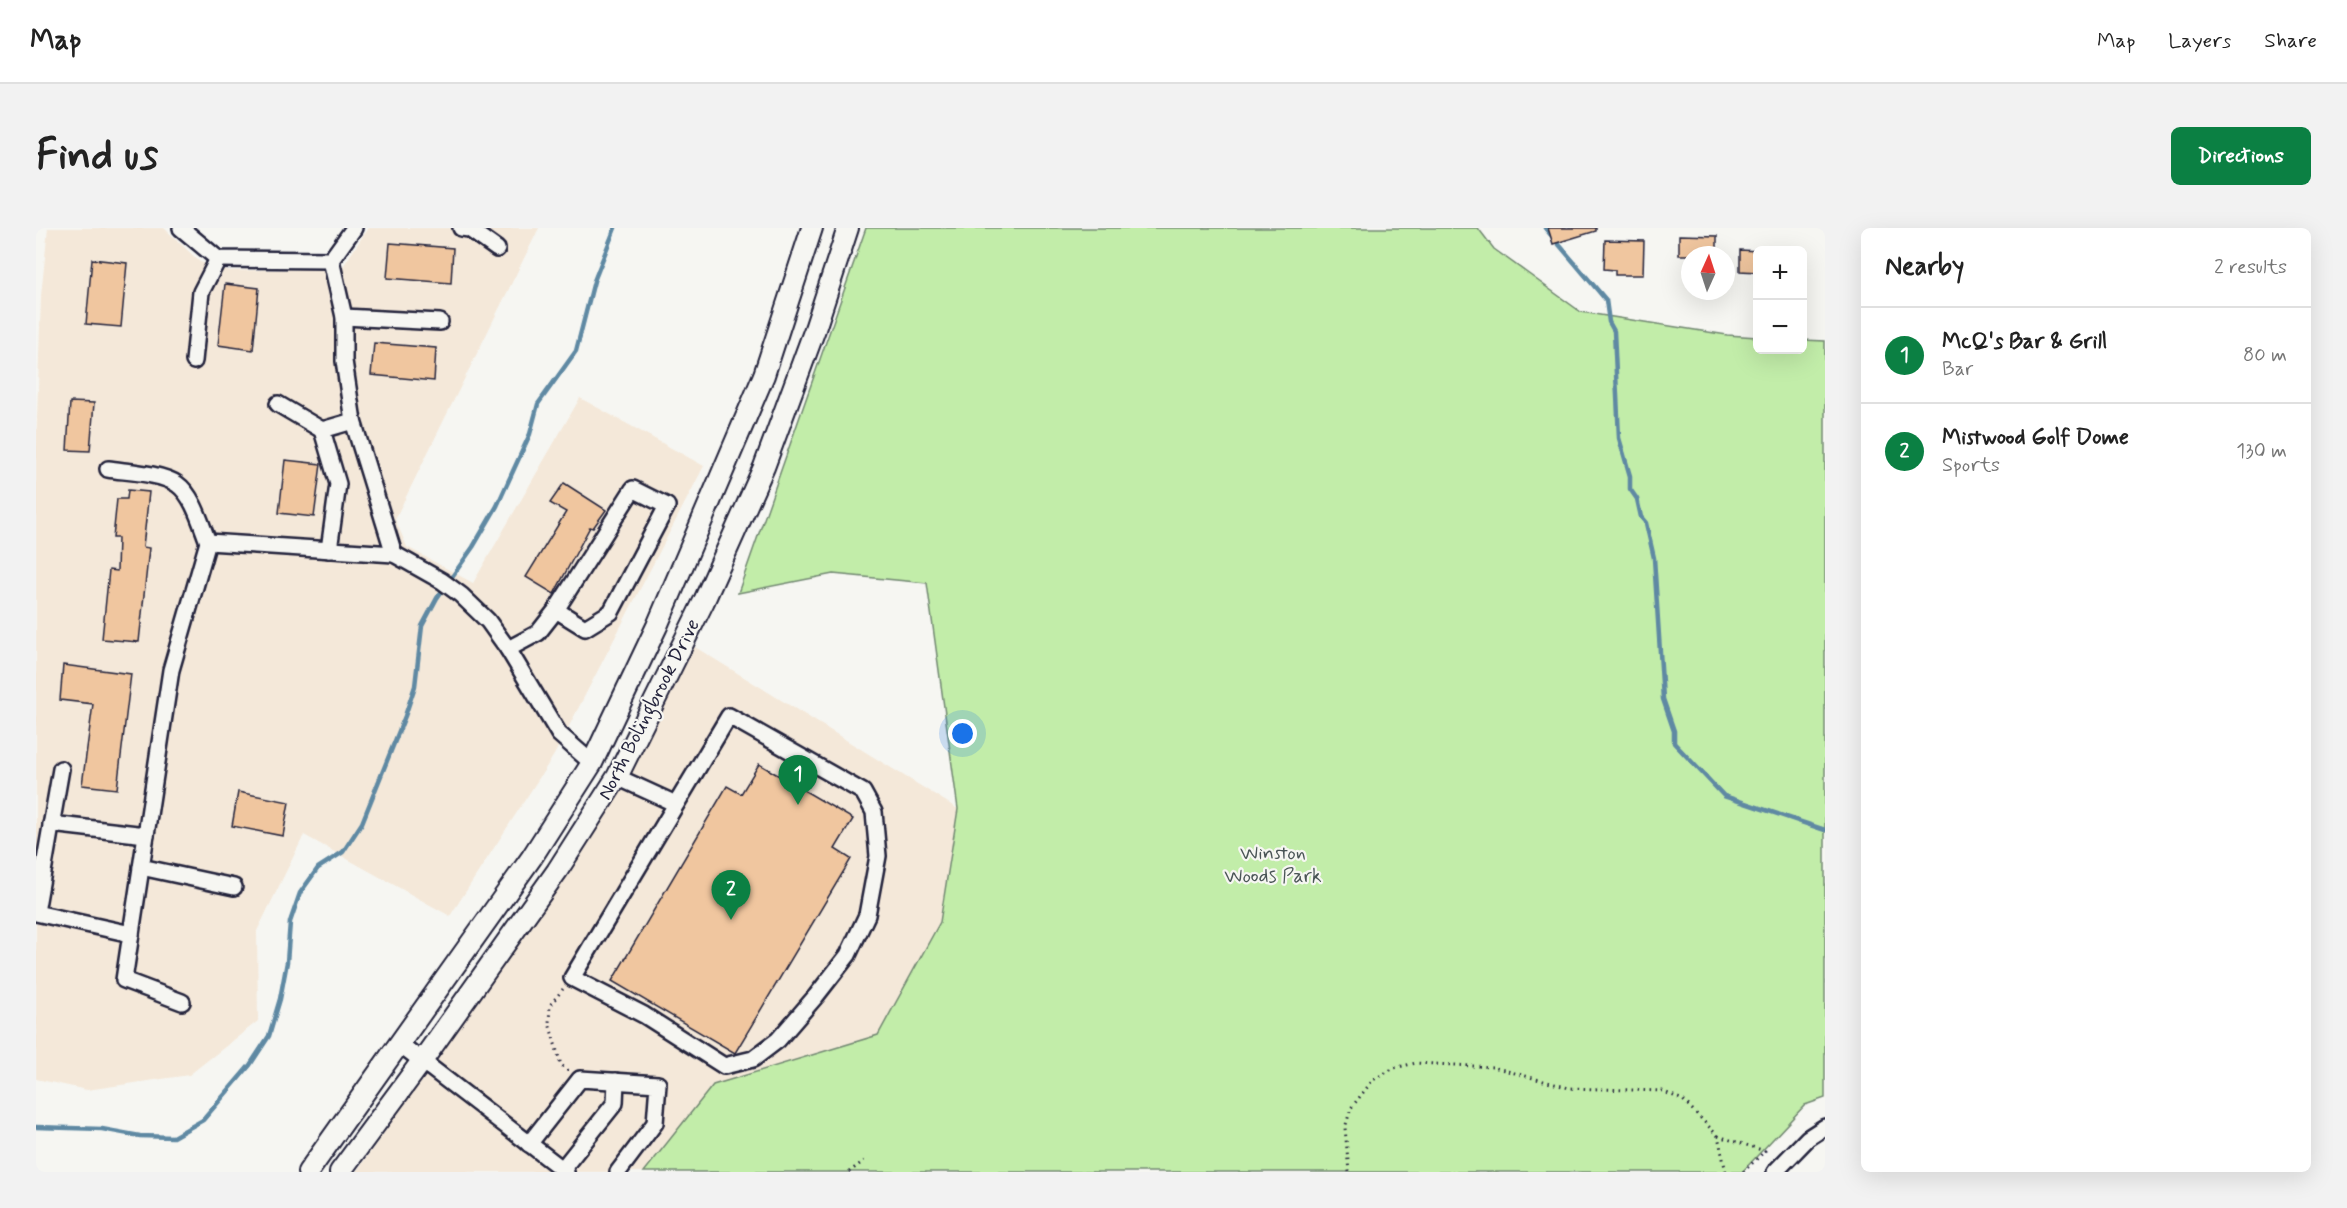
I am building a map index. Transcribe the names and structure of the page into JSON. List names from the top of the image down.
{
  "streets": {
    "main road": ["North Bolingbrook Drive"]
  },
  "parks": ["Winston Woods Park"],
  "north": "top",
  "page": {
    "header": "Map",
    "nav": ["Map", "Layers", "Share"],
    "buttons": "Directions",
    "title": "Find us",
    "heading": ["Nearby", "2 results"],
    "map_buttons": ["+", "−"],
    "list": [
      {
        "mark": "1",
        "name": "McQ's Bar & Grill",
        "note": "Bar",
        "value": "80 m"
      },
      {
        "mark": "2",
        "name": "Mistwood Golf Dome",
        "note": "Sports",
        "value": "130 m"
      }
    ],
    "pins": ["1", "2"]
  }
}
